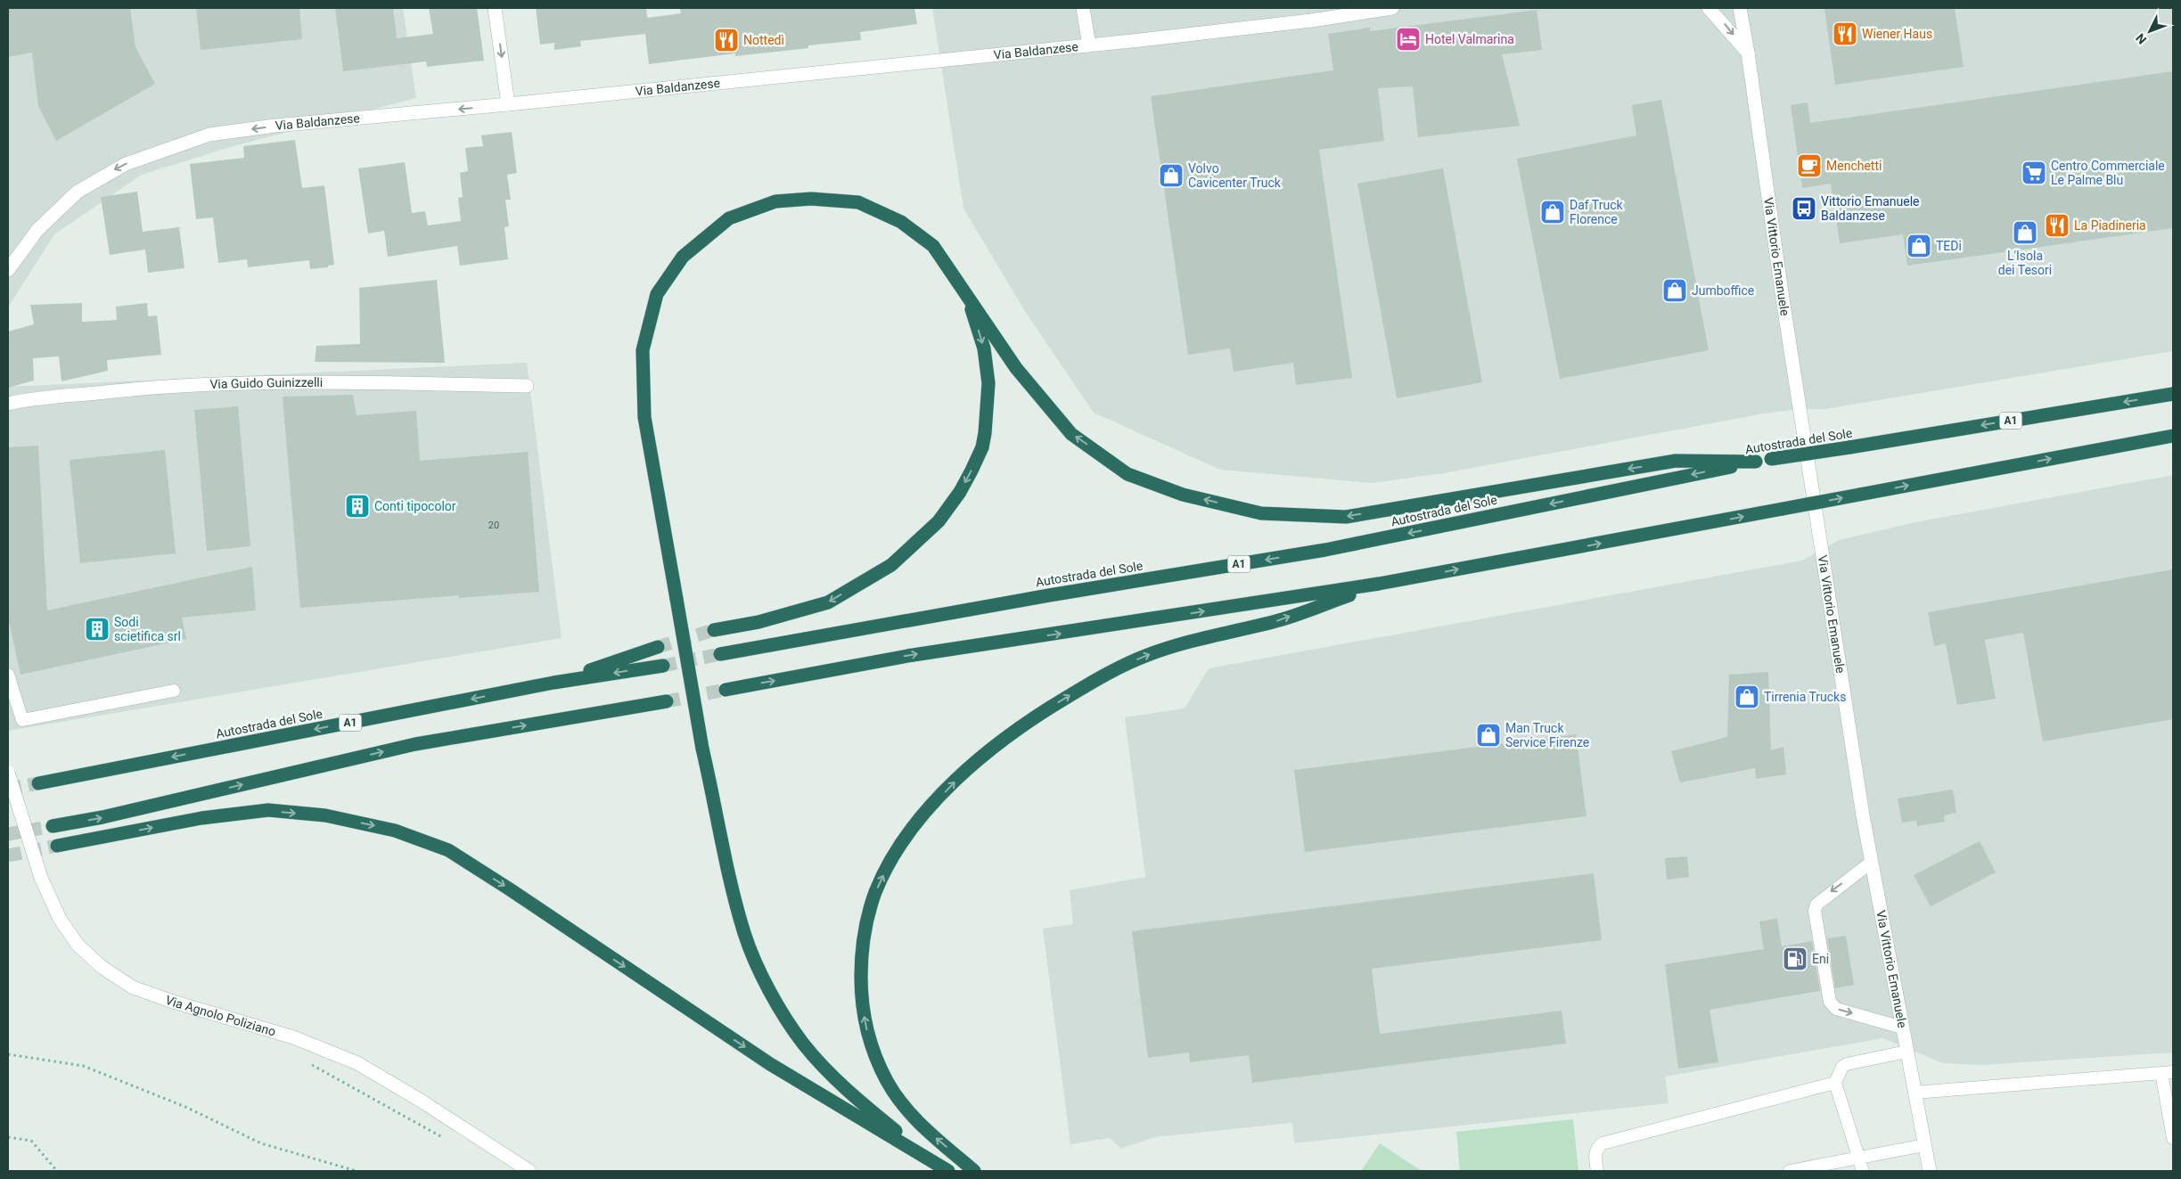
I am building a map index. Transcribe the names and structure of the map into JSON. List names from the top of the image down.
{
  "streets": {
    "highway": ["A1", "Autostrada del Sole"],
    "street": [
      "Via Baldanzese",
      "Via Vittorio Emanuele",
      "Via Guido Guinizzelli",
      "Via Agnolo Poliziano"
    ]
  },
  "one_way": ["Via Baldanzese"],
  "places": {
    "restaurant": ["Wiener Haus", "Nottedì", "La Piadineria"],
    "hotel": ["Hotel Valmarina"],
    "cafe": ["Menchetti"],
    "supermarket": ["Centro Commerciale Le Palme Blu"],
    "shop": [
      "Volvo Cavicenter Truck",
      "Daf Truck Florence",
      "L'Isola dei Tesori",
      "TEDi",
      "Jumboffice",
      "Tirrenia Trucks",
      "Man Truck Service Firenze"
    ],
    "bus stop": ["Vittorio Emanuele Baldanzese"],
    "building": ["Conti tipocolor", "Sodi scietifica srl"],
    "fuel station": ["Eni"]
  },
  "house_numbers": ["20"],
  "north": "bottom left"
}
